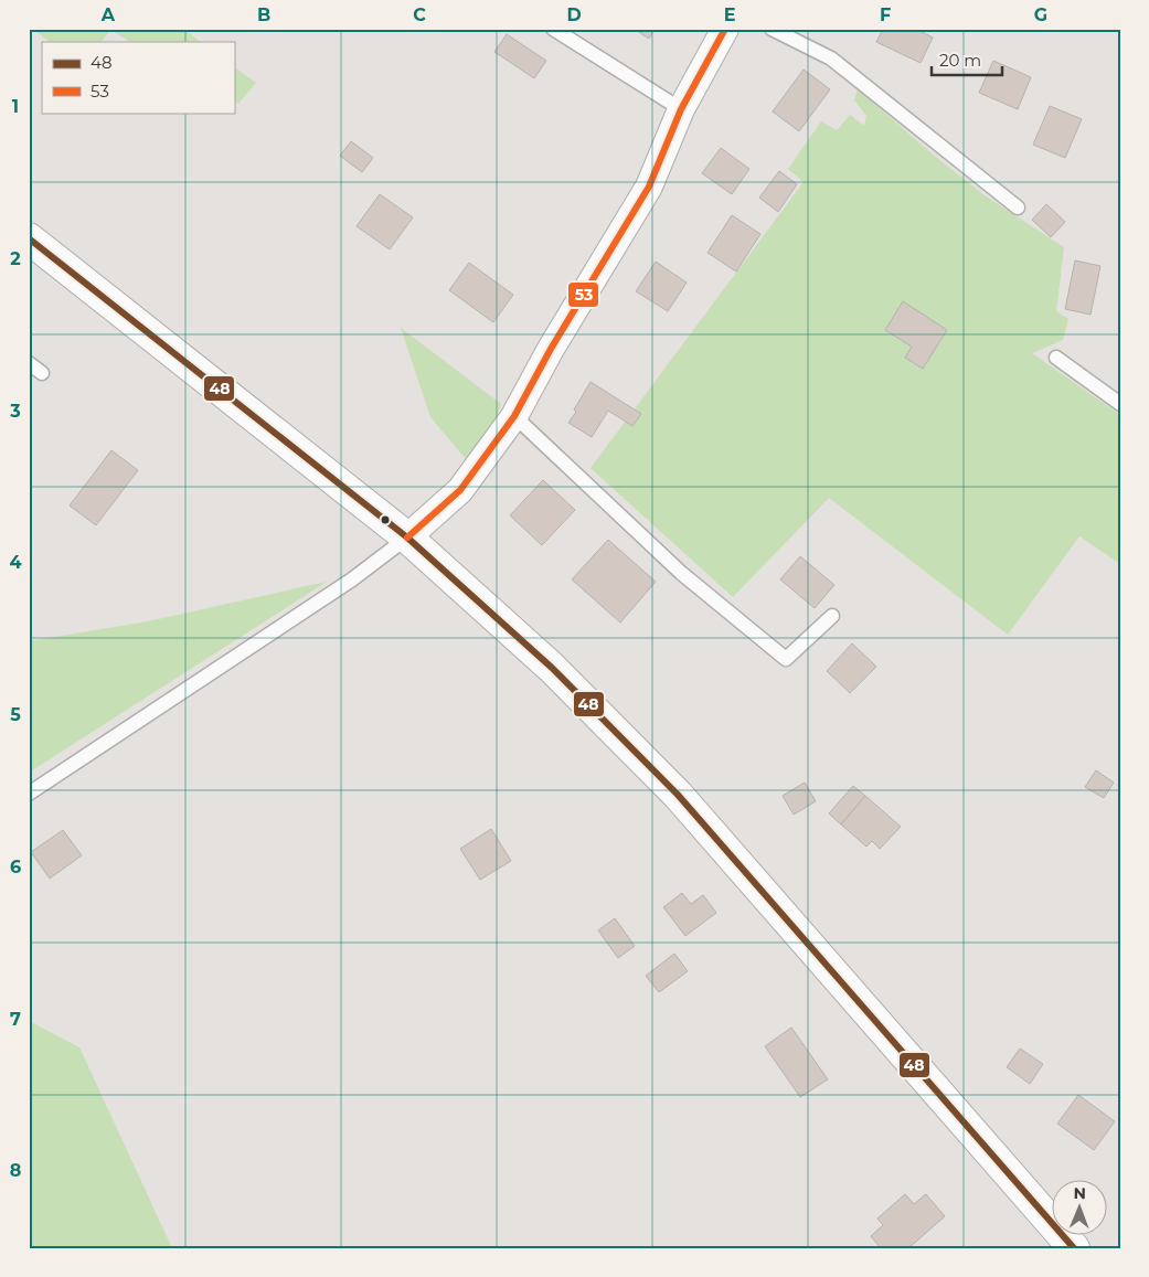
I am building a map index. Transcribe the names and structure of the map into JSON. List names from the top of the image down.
{
  "lines": ["transit line 53", "transit line 48"],
  "legend": ["48", "53"],
  "scale_bar": "20 m",
  "north": "top",
  "grid": {
    "columns": [
      "A",
      "B",
      "C",
      "D",
      "E",
      "F",
      "G"
    ],
    "rows": [
      "1",
      "2",
      "3",
      "4",
      "5",
      "6",
      "7",
      "8"
    ]
  }
}
